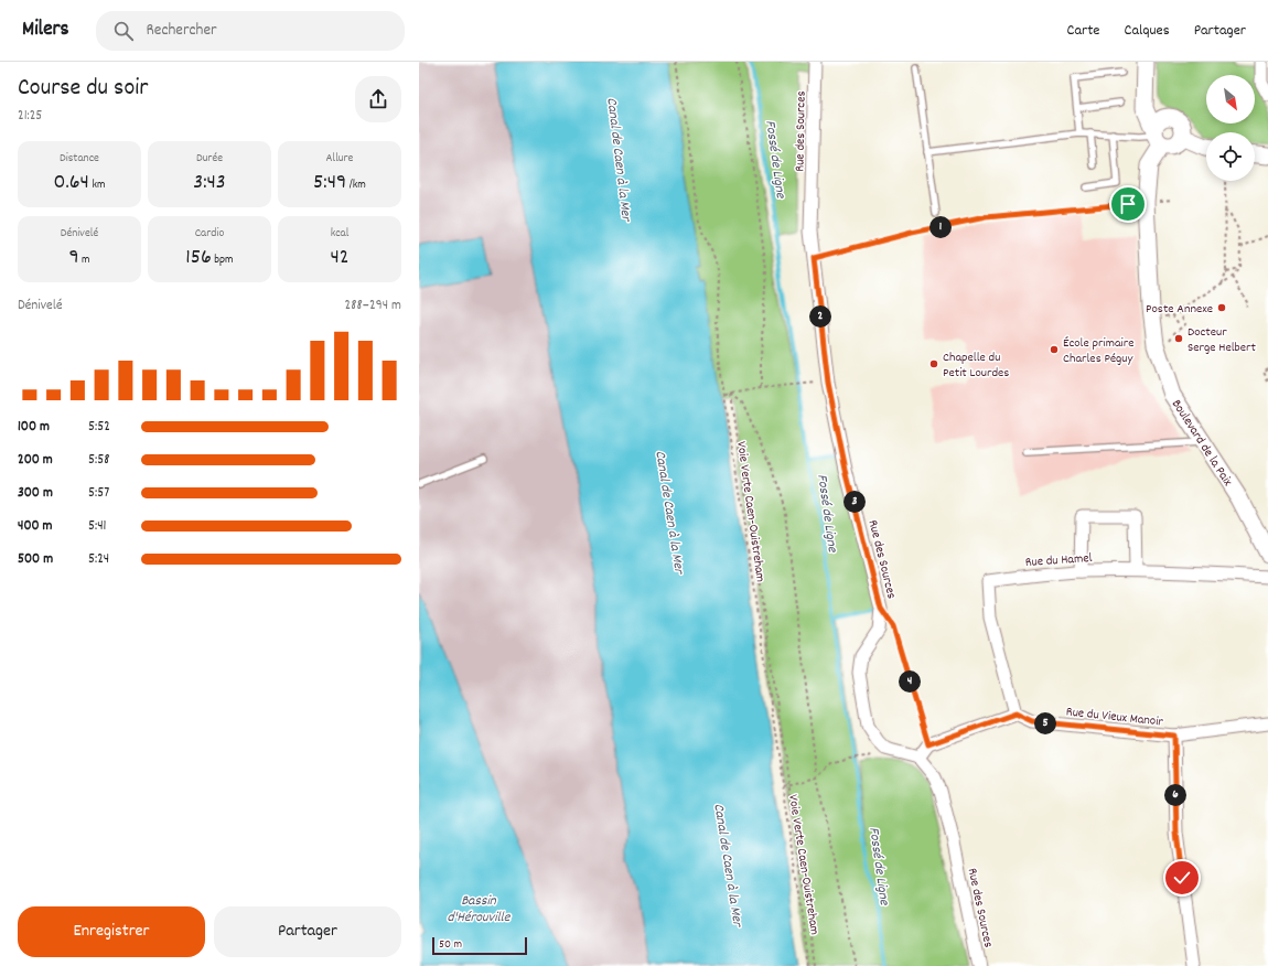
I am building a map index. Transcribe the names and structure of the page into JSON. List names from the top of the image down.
{
  "streets": {
    "street": [
      "Rue des Sources",
      "Boulevard de la Paix",
      "Rue du Hamel",
      "Rue du Vieux Manoir"
    ],
    "path": ["Voie Verte Caen-Ouistreham"]
  },
  "crossings": [
    ["Rue du Hamel", "Rue du Vieux Manoir"]
  ],
  "water": ["Canal de Caen à la Mer", "Fossé de Ligne", "Bassin d'Hérouville"],
  "places": [
    "Poste Annexe",
    "Docteur Serge Helbert",
    "École primaire Charles Péguy",
    "Chapelle du Petit Lourdes"
  ],
  "scale_bar": "50 m",
  "north": "bottom right",
  "page": {
    "header": "Milers",
    "search": "Rechercher",
    "nav": ["Carte", "Calques", "Partager"],
    "heading": ["Course du soir", "21:25"],
    "stats": [
      ["Distance", "0.64 km"],
      ["Durée", "3:43"],
      ["Allure", "5:49 /km"],
      ["Dénivelé", "9 m"],
      ["Cardio", "156 bpm"],
      ["kcal", "42"]
    ],
    "pins": [
      "1",
      "2",
      "3",
      "4",
      "5",
      "6"
    ],
    "chart": ["Dénivelé", "288–294 m"],
    "list": [
      {
        "name": "100 m",
        "note": "5:52"
      },
      {
        "name": "200 m",
        "note": "5:58"
      },
      {
        "name": "300 m",
        "note": "5:57"
      },
      {
        "name": "400 m",
        "note": "5:41"
      },
      {
        "name": "500 m",
        "note": "5:24"
      }
    ],
    "buttons": ["Enregistrer", "Partager"],
    "scale": "50 m"
  }
}
